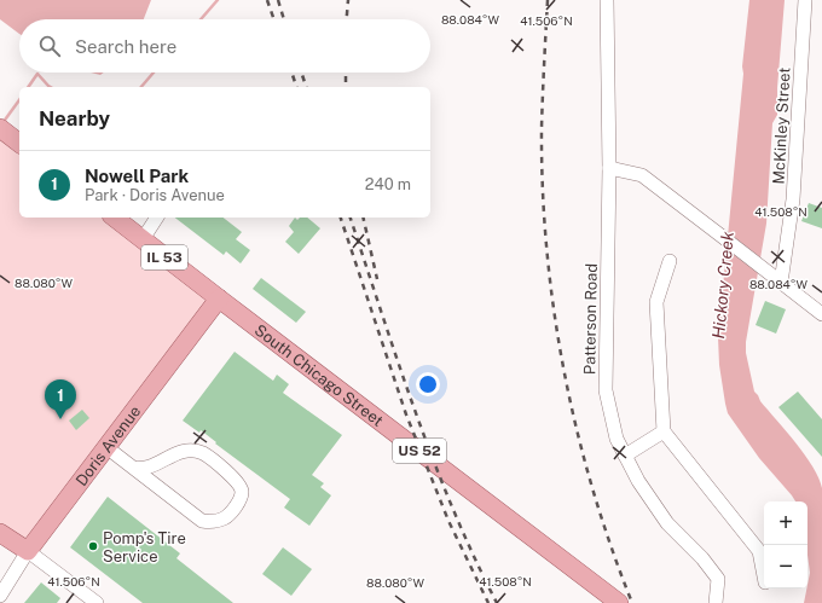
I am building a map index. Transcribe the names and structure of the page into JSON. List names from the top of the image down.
{
  "streets": {
    "main road": [
      "IL 53",
      "South Chicago Street",
      "Doris Avenue",
      "US 52"
    ],
    "street": ["McKinley Street", "Patterson Road"]
  },
  "crossings": [
    ["South Chicago Street", "Doris Avenue"]
  ],
  "water": ["Hickory Creek"],
  "places": ["Pomp's Tire Service"],
  "page": {
    "search": "Search here",
    "heading": "Nearby",
    "list": [
      {
        "mark": "1",
        "name": "Nowell Park",
        "note": "Park · Doris Avenue",
        "value": "240 m"
      }
    ],
    "pins": "1",
    "map_buttons": ["+", "−"]
  },
  "coordinates": [
    "88.084°W",
    "41.506°N",
    "41.508°N",
    "88.080°W"
  ]
}
